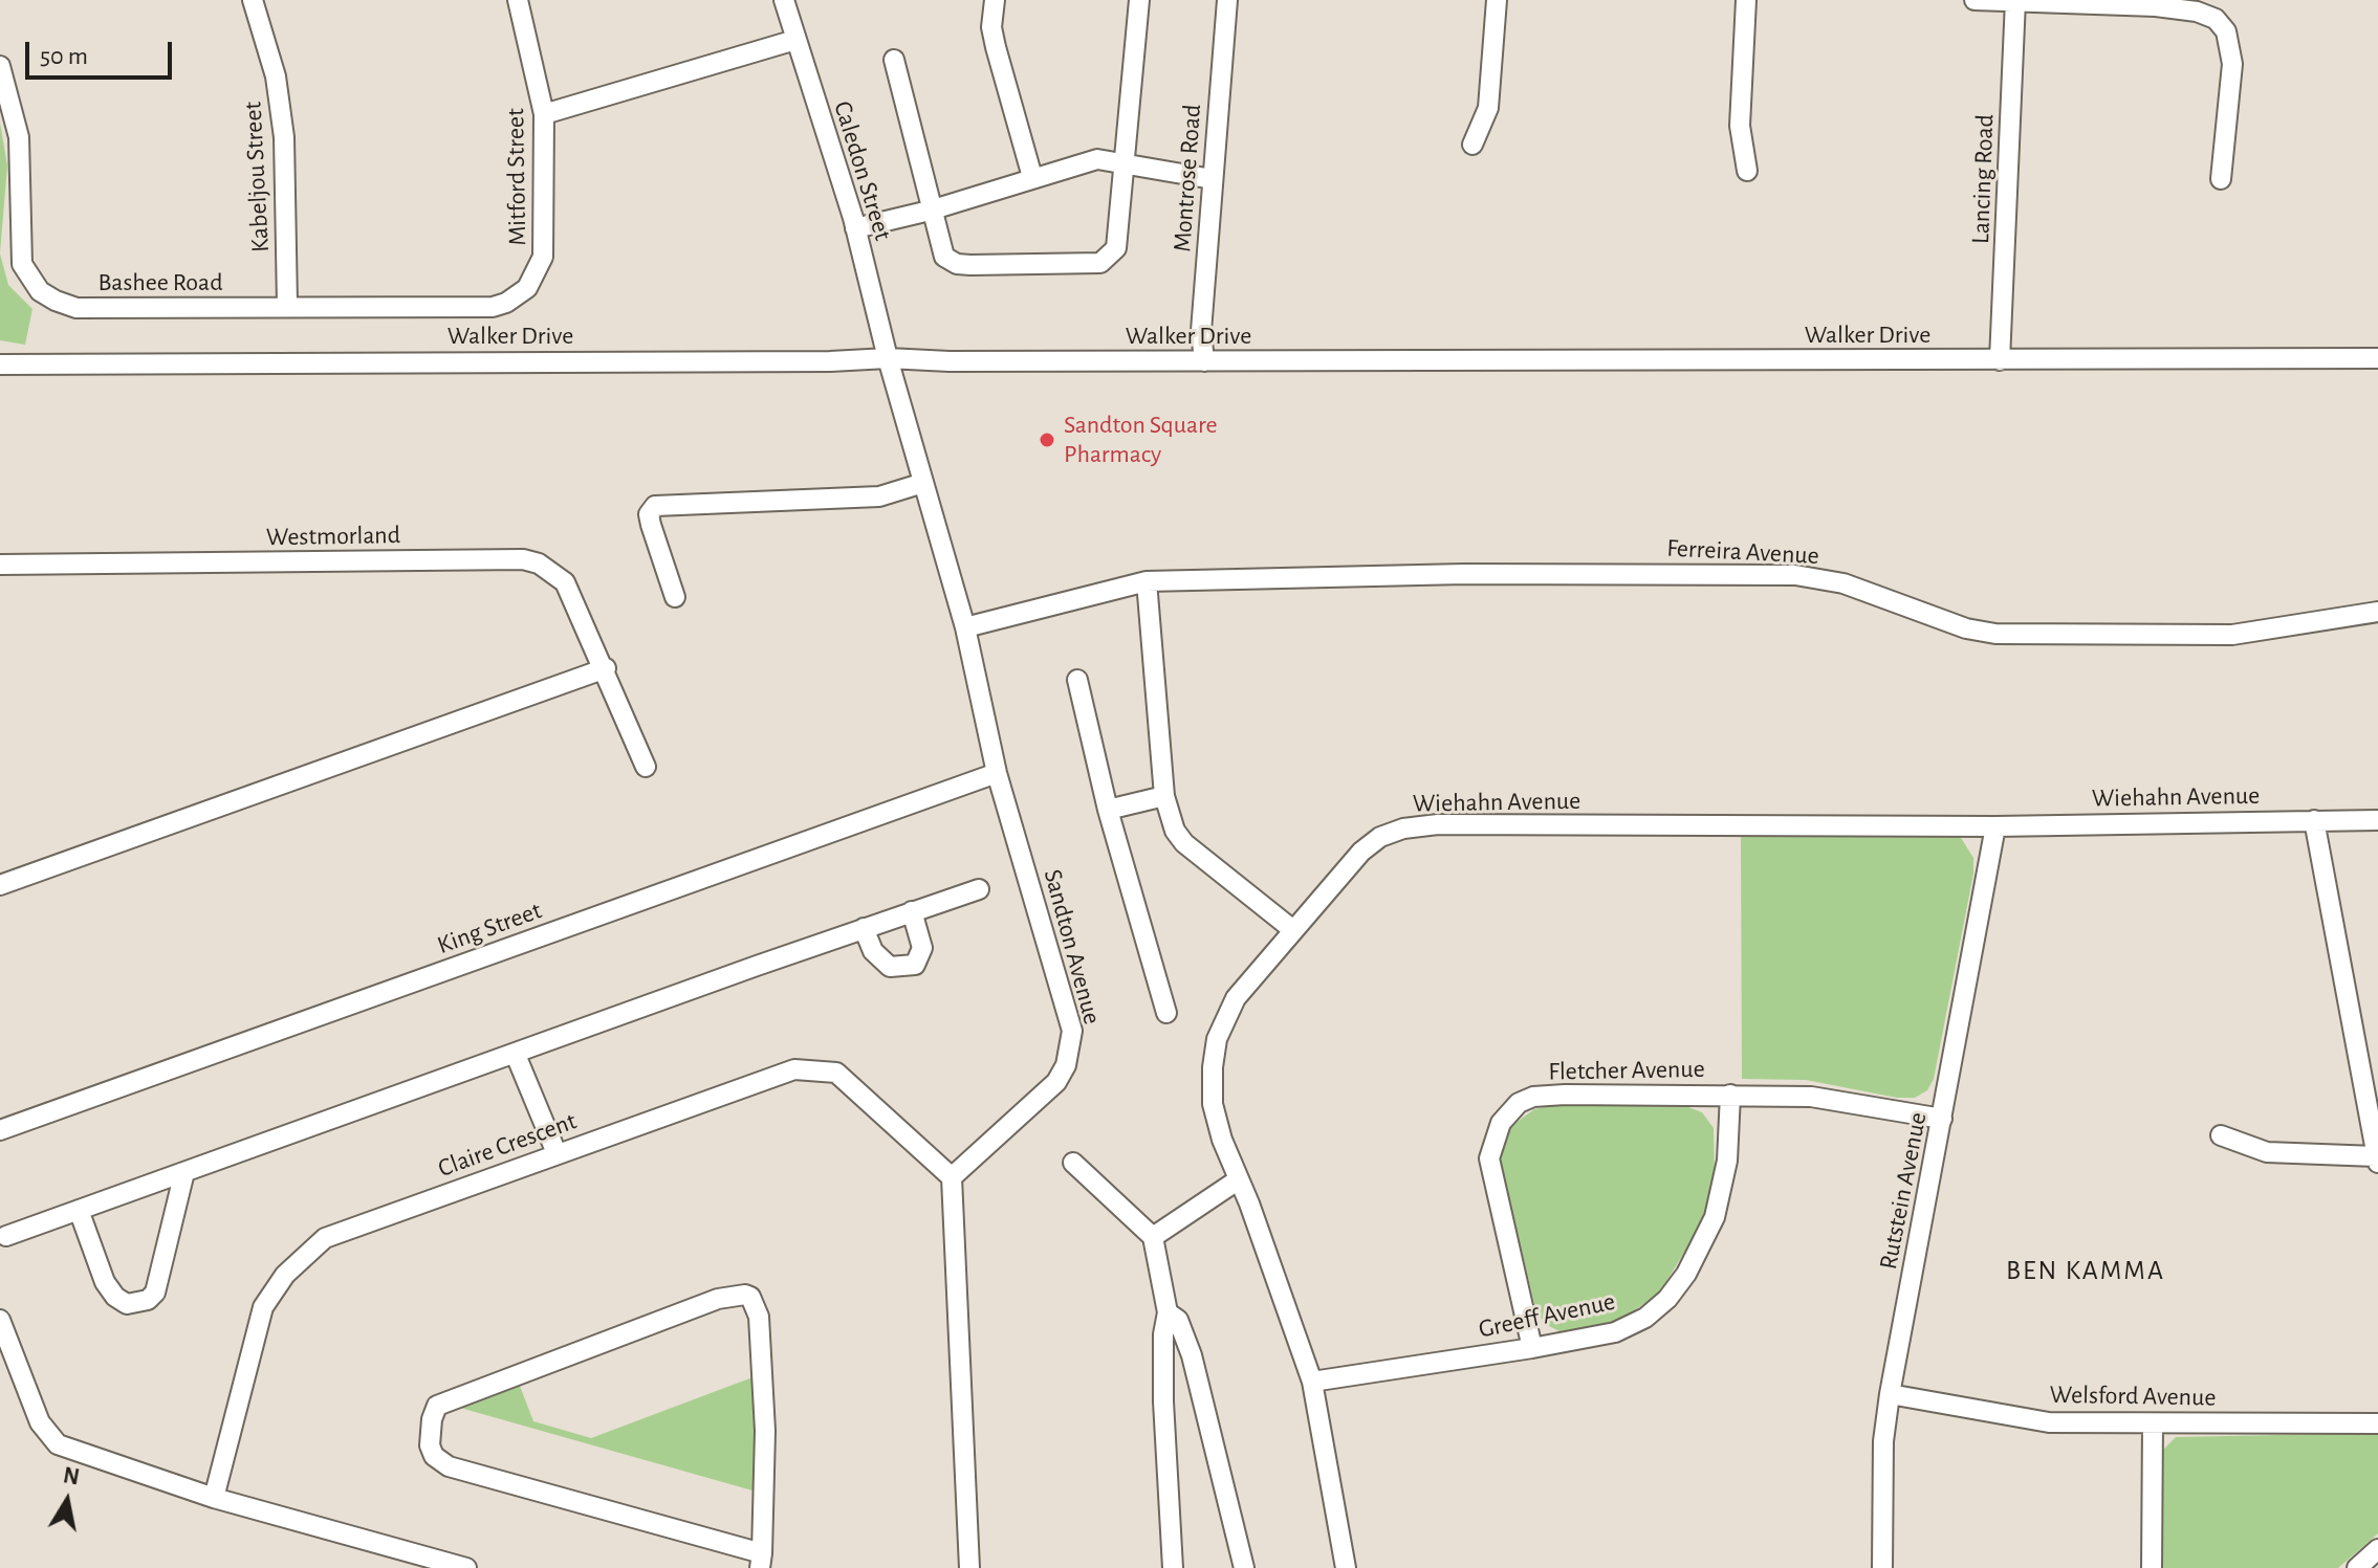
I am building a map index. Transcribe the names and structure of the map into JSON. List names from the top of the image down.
{
  "streets": {
    "street": [
      "Caledon Street",
      "Kabeljou Street",
      "Mitford Street",
      "Montrose Road",
      "Lancing Road",
      "Bashee Road",
      "Walker Drive",
      "Westmorland",
      "Ferreira Avenue",
      "Wiehahn Avenue",
      "King Street",
      "Sandton Avenue",
      "Fletcher Avenue",
      "Claire Crescent",
      "Rutstein Avenue",
      "Greeff Avenue",
      "Welsford Avenue"
    ]
  },
  "crossings": [
    ["Caledon Street", "Walker Drive"],
    ["Caledon Street", "Sandton Avenue"],
    ["Kabeljou Street", "Bashee Road"],
    ["Mitford Street", "Bashee Road"],
    ["Montrose Road", "Walker Drive"],
    ["Lancing Road", "Walker Drive"],
    ["Walker Drive", "Sandton Avenue"],
    ["Ferreira Avenue", "Sandton Avenue"],
    ["Wiehahn Avenue", "Rutstein Avenue"],
    ["Wiehahn Avenue", "Greeff Avenue"],
    ["King Street", "Sandton Avenue"],
    ["Sandton Avenue", "Claire Crescent"],
    ["Fletcher Avenue", "Rutstein Avenue"],
    ["Fletcher Avenue", "Greeff Avenue"],
    ["Rutstein Avenue", "Welsford Avenue"]
  ],
  "districts": ["BEN KAMMA"],
  "places": ["Sandton Square Pharmacy"],
  "scale_bar": "50 m",
  "north": "top"
}
